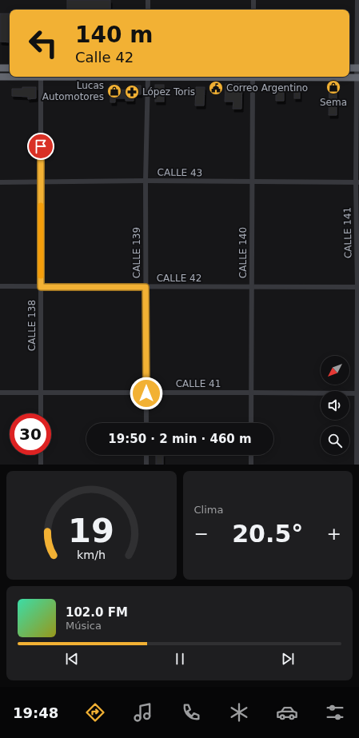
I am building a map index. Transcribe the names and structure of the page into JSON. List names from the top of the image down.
{
  "streets": {
    "street": [
      "CALLE 43",
      "CALLE 141",
      "CALLE 139",
      "CALLE 140",
      "CALLE 42",
      "CALLE 138",
      "CALLE 41"
    ]
  },
  "crossings": [
    ["CALLE 43", "CALLE 141"],
    ["CALLE 43", "CALLE 139"],
    ["CALLE 43", "CALLE 140"],
    ["CALLE 43", "CALLE 138"],
    ["CALLE 141", "CALLE 42"],
    ["CALLE 141", "CALLE 41"],
    ["CALLE 139", "CALLE 42"],
    ["CALLE 139", "CALLE 41"],
    ["CALLE 140", "CALLE 42"],
    ["CALLE 140", "CALLE 41"],
    ["CALLE 42", "CALLE 138"],
    ["CALLE 138", "CALLE 41"]
  ],
  "places": {
    "shop": ["Sema", "Lucas Automotores"],
    "public building": ["Correo Argentino"],
    "pharmacy": ["López Toris"]
  },
  "north": "bottom left",
  "page": {
    "turn": ["140 m", "Calle 42"],
    "limit": "30",
    "trip": "19:50 · 2 min · 460 m",
    "tile": "Clima",
    "heat": ["−", "20.5°", "+"],
    "song": ["102.0 FM", "Música"],
    "tabs": "19:48",
    "gauge": ["19", "km/h"]
  }
}
